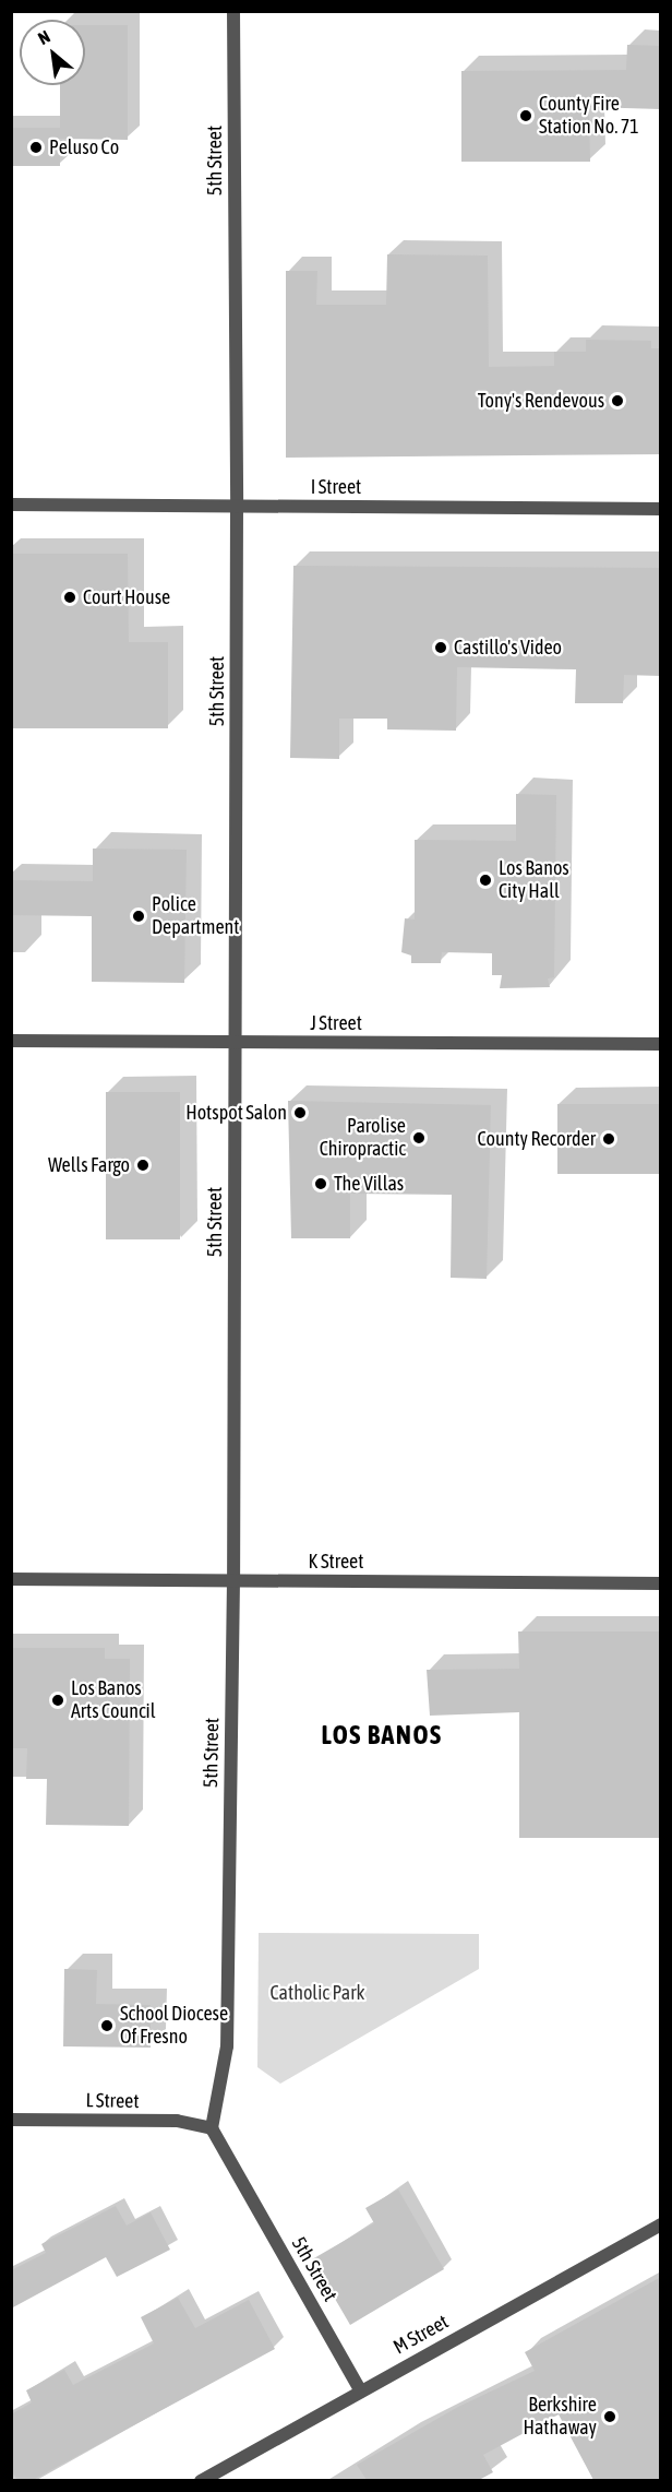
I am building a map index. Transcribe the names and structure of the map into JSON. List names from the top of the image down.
{
  "streets": {
    "street": [
      "5th Street",
      "I Street",
      "J Street",
      "K Street",
      "L Street",
      "M Street"
    ]
  },
  "crossings": [
    ["5th Street", "I Street"],
    ["5th Street", "J Street"],
    ["5th Street", "K Street"],
    ["5th Street", "L Street"],
    ["5th Street", "M Street"]
  ],
  "districts": ["LOS BANOS"],
  "parks": ["Catholic Park"],
  "places": [
    "County Fire Station No. 71",
    "Peluso Co",
    "Tony's Rendevous",
    "Court House",
    "Castillo's Video",
    "Los Banos City Hall",
    "Police Department",
    "Hotspot Salon",
    "Parolise Chiropractic",
    "County Recorder",
    "Wells Fargo",
    "The Villas",
    "Los Banos Arts Council",
    "School Diocese Of Fresno",
    "Berkshire Hathaway"
  ],
  "north": "top left"
}
